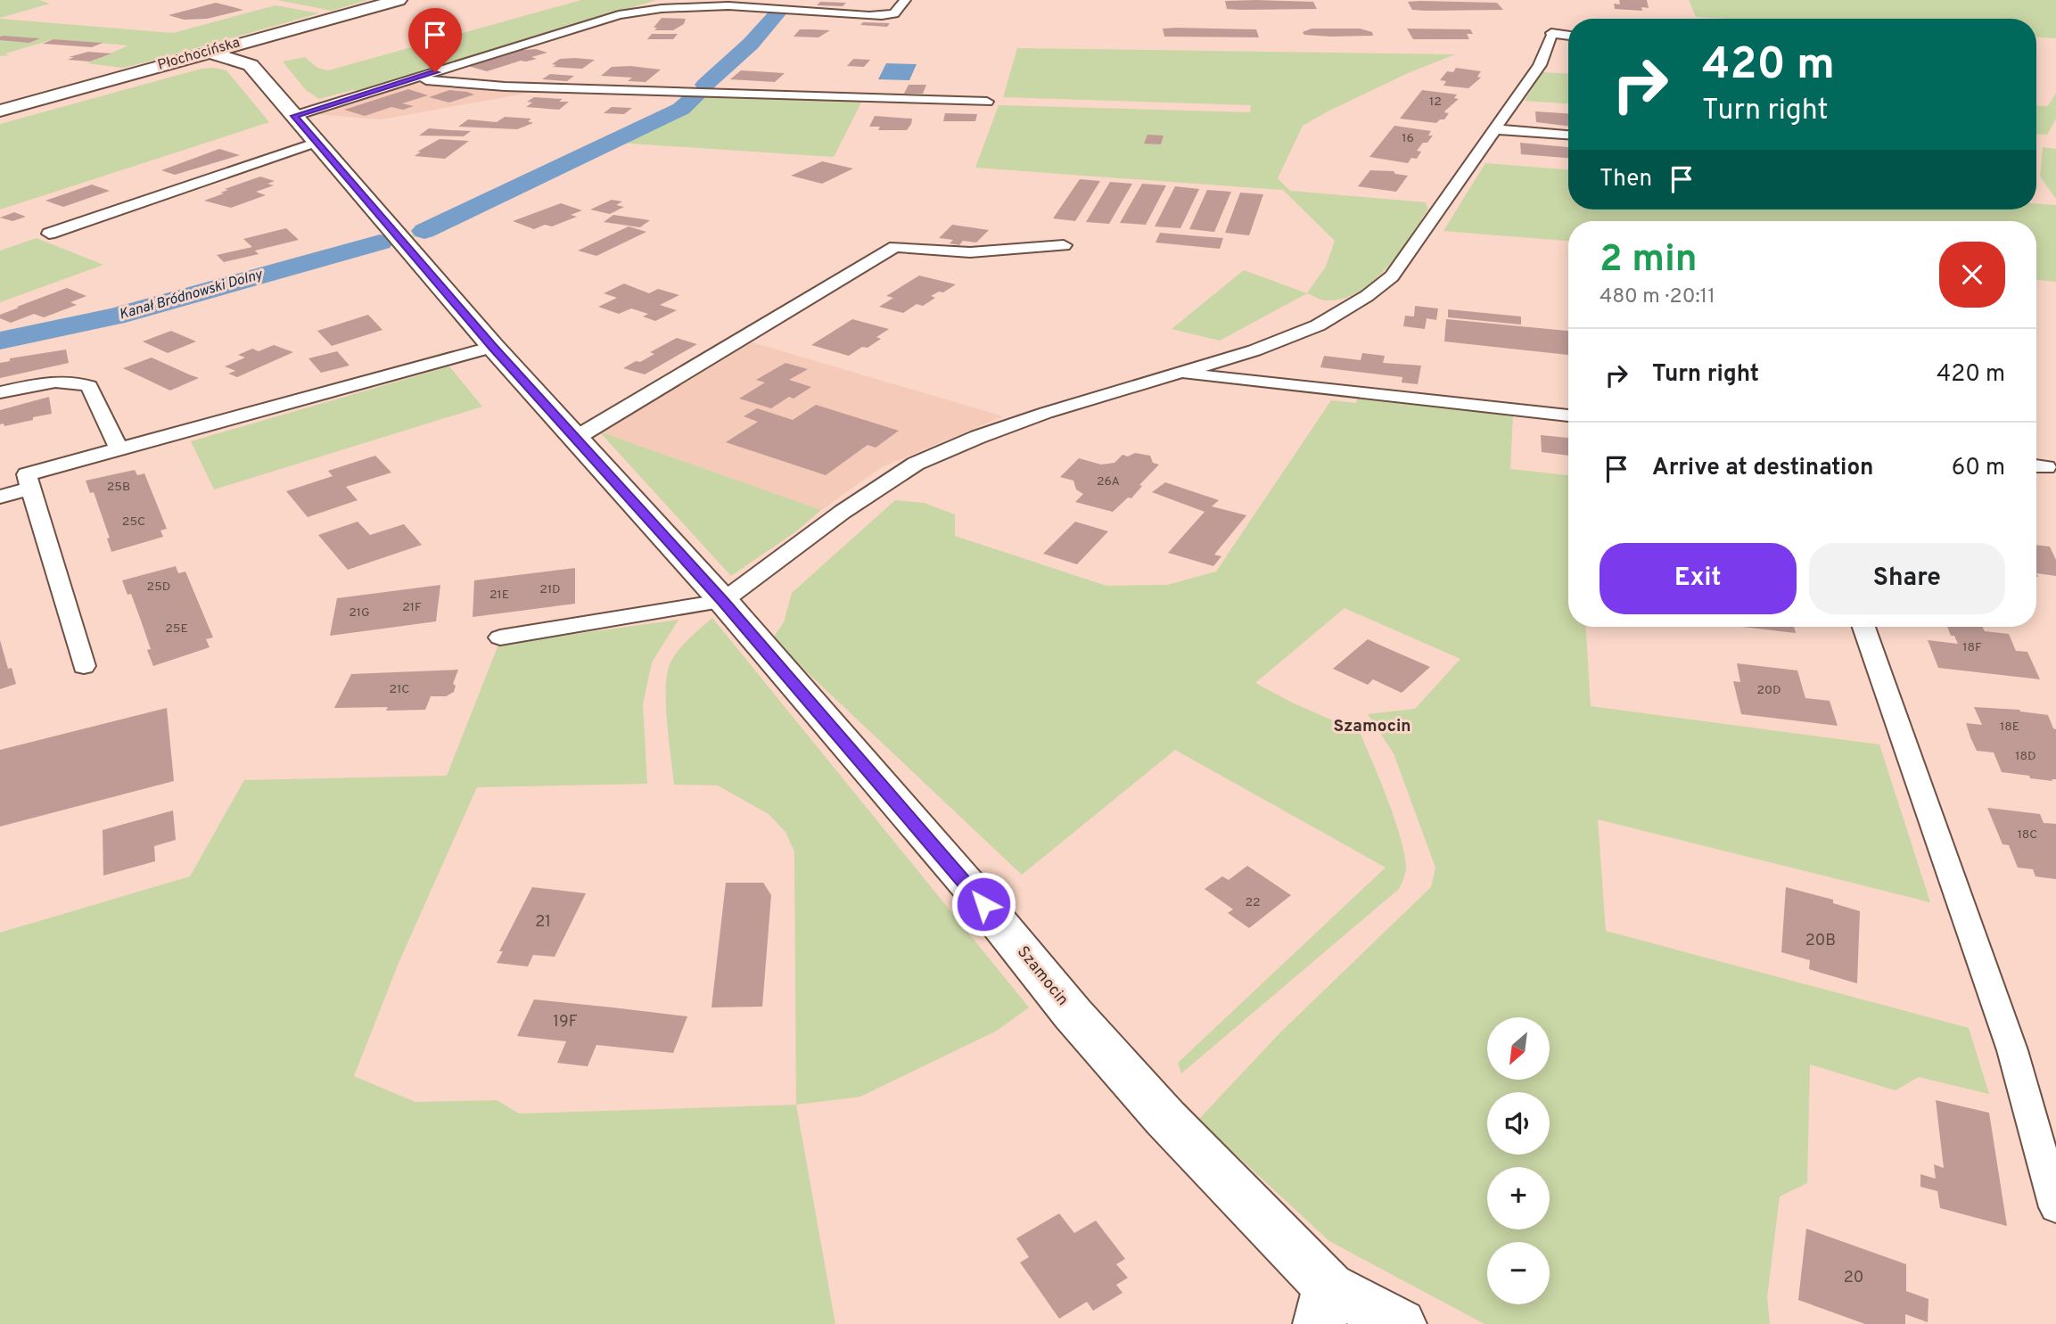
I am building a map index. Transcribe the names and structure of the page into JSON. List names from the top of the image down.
{
  "streets": {
    "street": ["Płochocińska", "Szamocin"]
  },
  "crossings": [
    ["Płochocińska", "Szamocin"]
  ],
  "districts": ["Szamocin"],
  "water": ["Kanał Bródnowski Dolny"],
  "house_numbers": [
    "12",
    "16",
    "26A",
    "25B",
    "25C",
    "25D",
    "21D",
    "21E",
    "21F",
    "21G",
    "25E",
    "18F",
    "21C",
    "20D",
    "18E",
    "18D",
    "18C",
    "22",
    "21",
    "20B",
    "19F",
    "20"
  ],
  "north": "bottom left",
  "page": {
    "turn": ["420 m", "Turn right"],
    "then": "Then",
    "heading": ["2 min", "480 m · 20:11"],
    "list": [
      {
        "name": "Turn right",
        "value": "420 m"
      },
      {
        "name": "Arrive at destination",
        "value": "60 m"
      }
    ],
    "buttons": ["Exit", "Share"],
    "map_buttons": ["+", "−"]
  }
}
